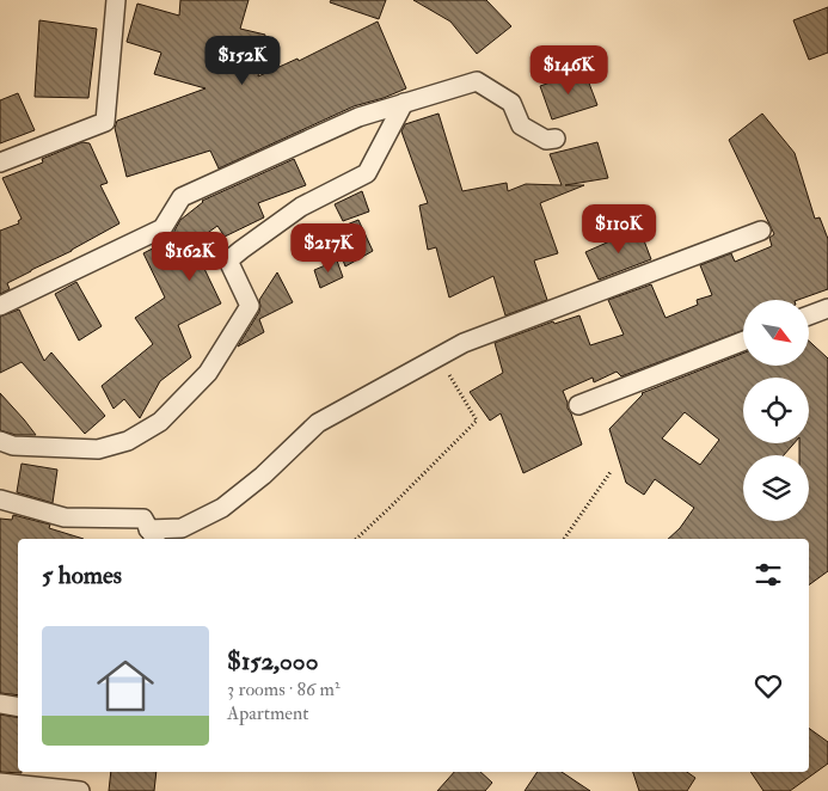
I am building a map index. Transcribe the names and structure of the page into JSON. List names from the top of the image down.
{
  "north": "bottom right",
  "page": {
    "price": [
      "$152K",
      "$146K",
      "$110K",
      "$217K",
      "$162K"
    ],
    "heading": "5 homes",
    "list": [
      {
        "name": "$152,000",
        "note": "3 rooms · 86 m² · Apartment"
      }
    ]
  }
}
